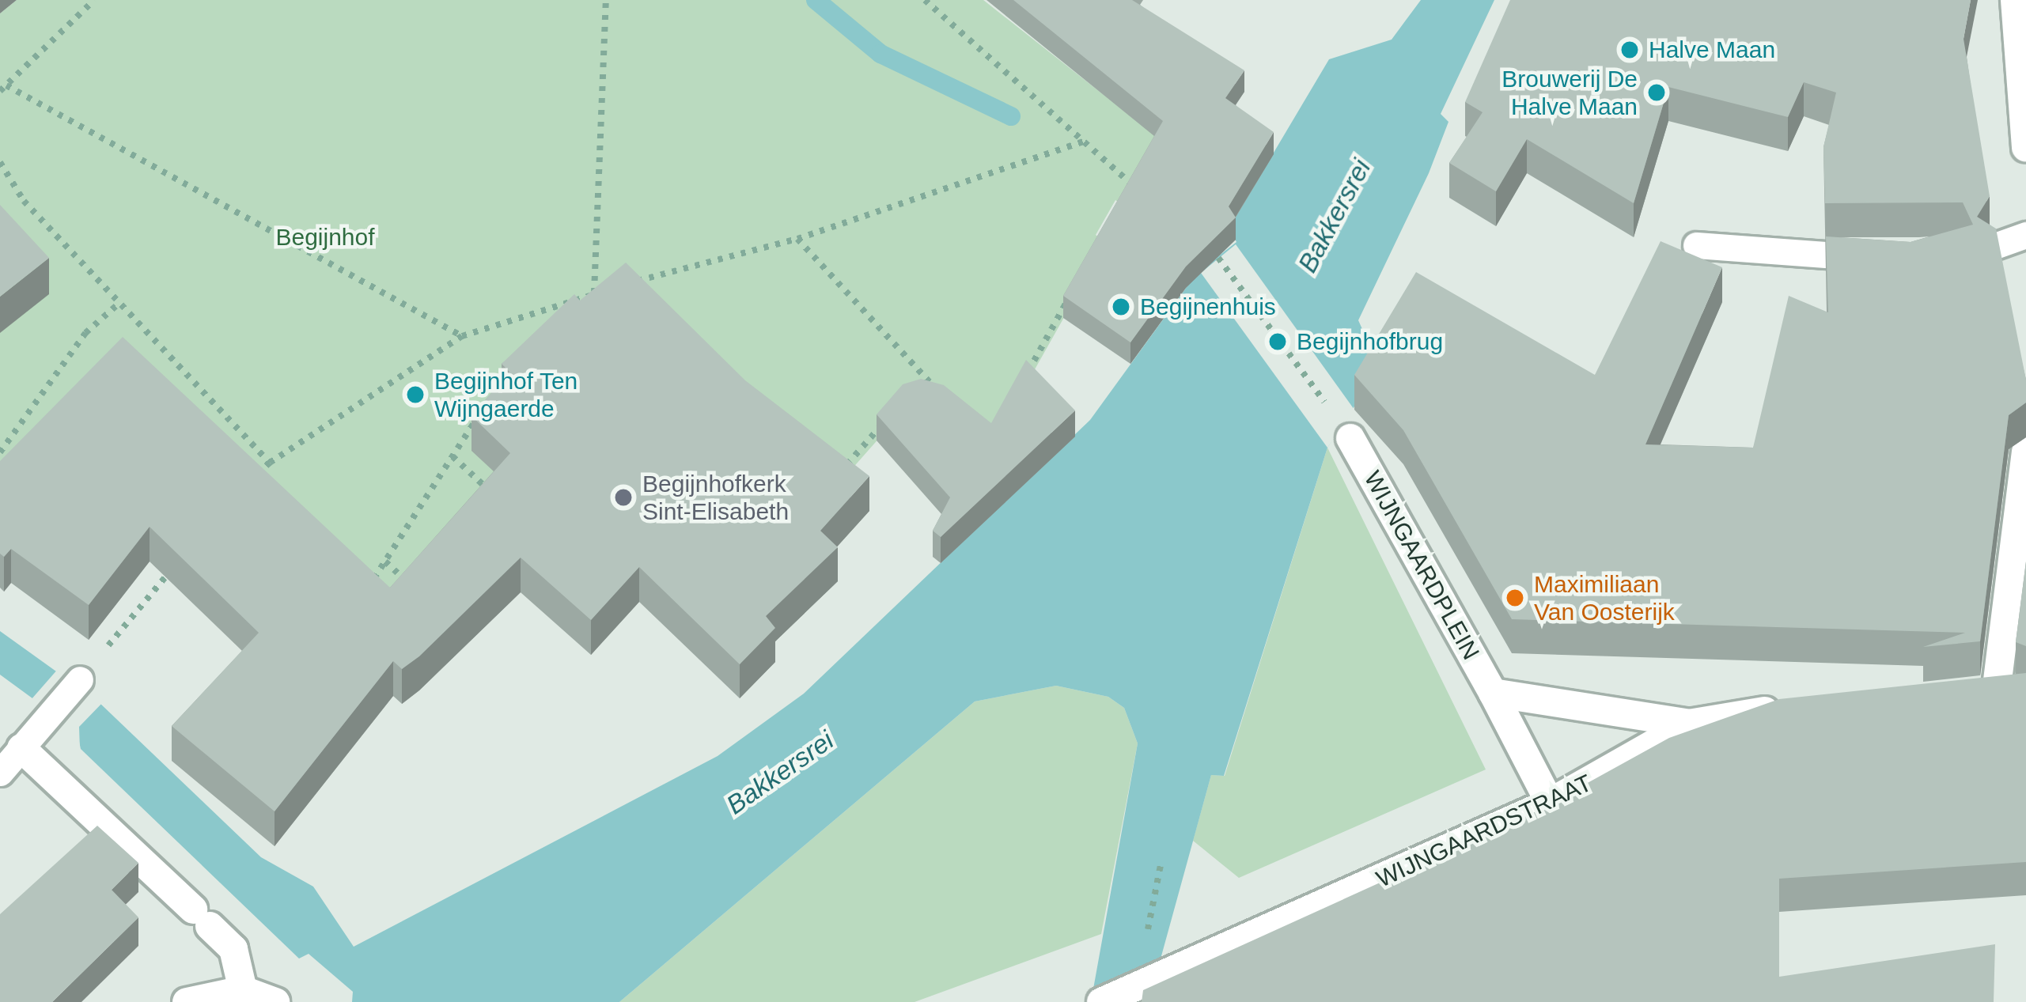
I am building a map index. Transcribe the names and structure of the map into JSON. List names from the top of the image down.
{
  "streets": {
    "street": ["WIJNGAARDPLEIN", "WIJNGAARDSTRAAT"]
  },
  "crossings": [
    ["WIJNGAARDPLEIN", "WIJNGAARDSTRAAT"]
  ],
  "water": ["Bakkersrei"],
  "parks": ["Begijnhof"],
  "places": [
    "Halve Maan",
    "Brouwerij De Halve Maan",
    "Begijnenhuis",
    "Begijnhofbrug",
    "Begijnhof Ten Wijngaerde",
    "Begijnhofkerk Sint-Elisabeth",
    "Maximiliaan Van Oosterijk"
  ]
}
